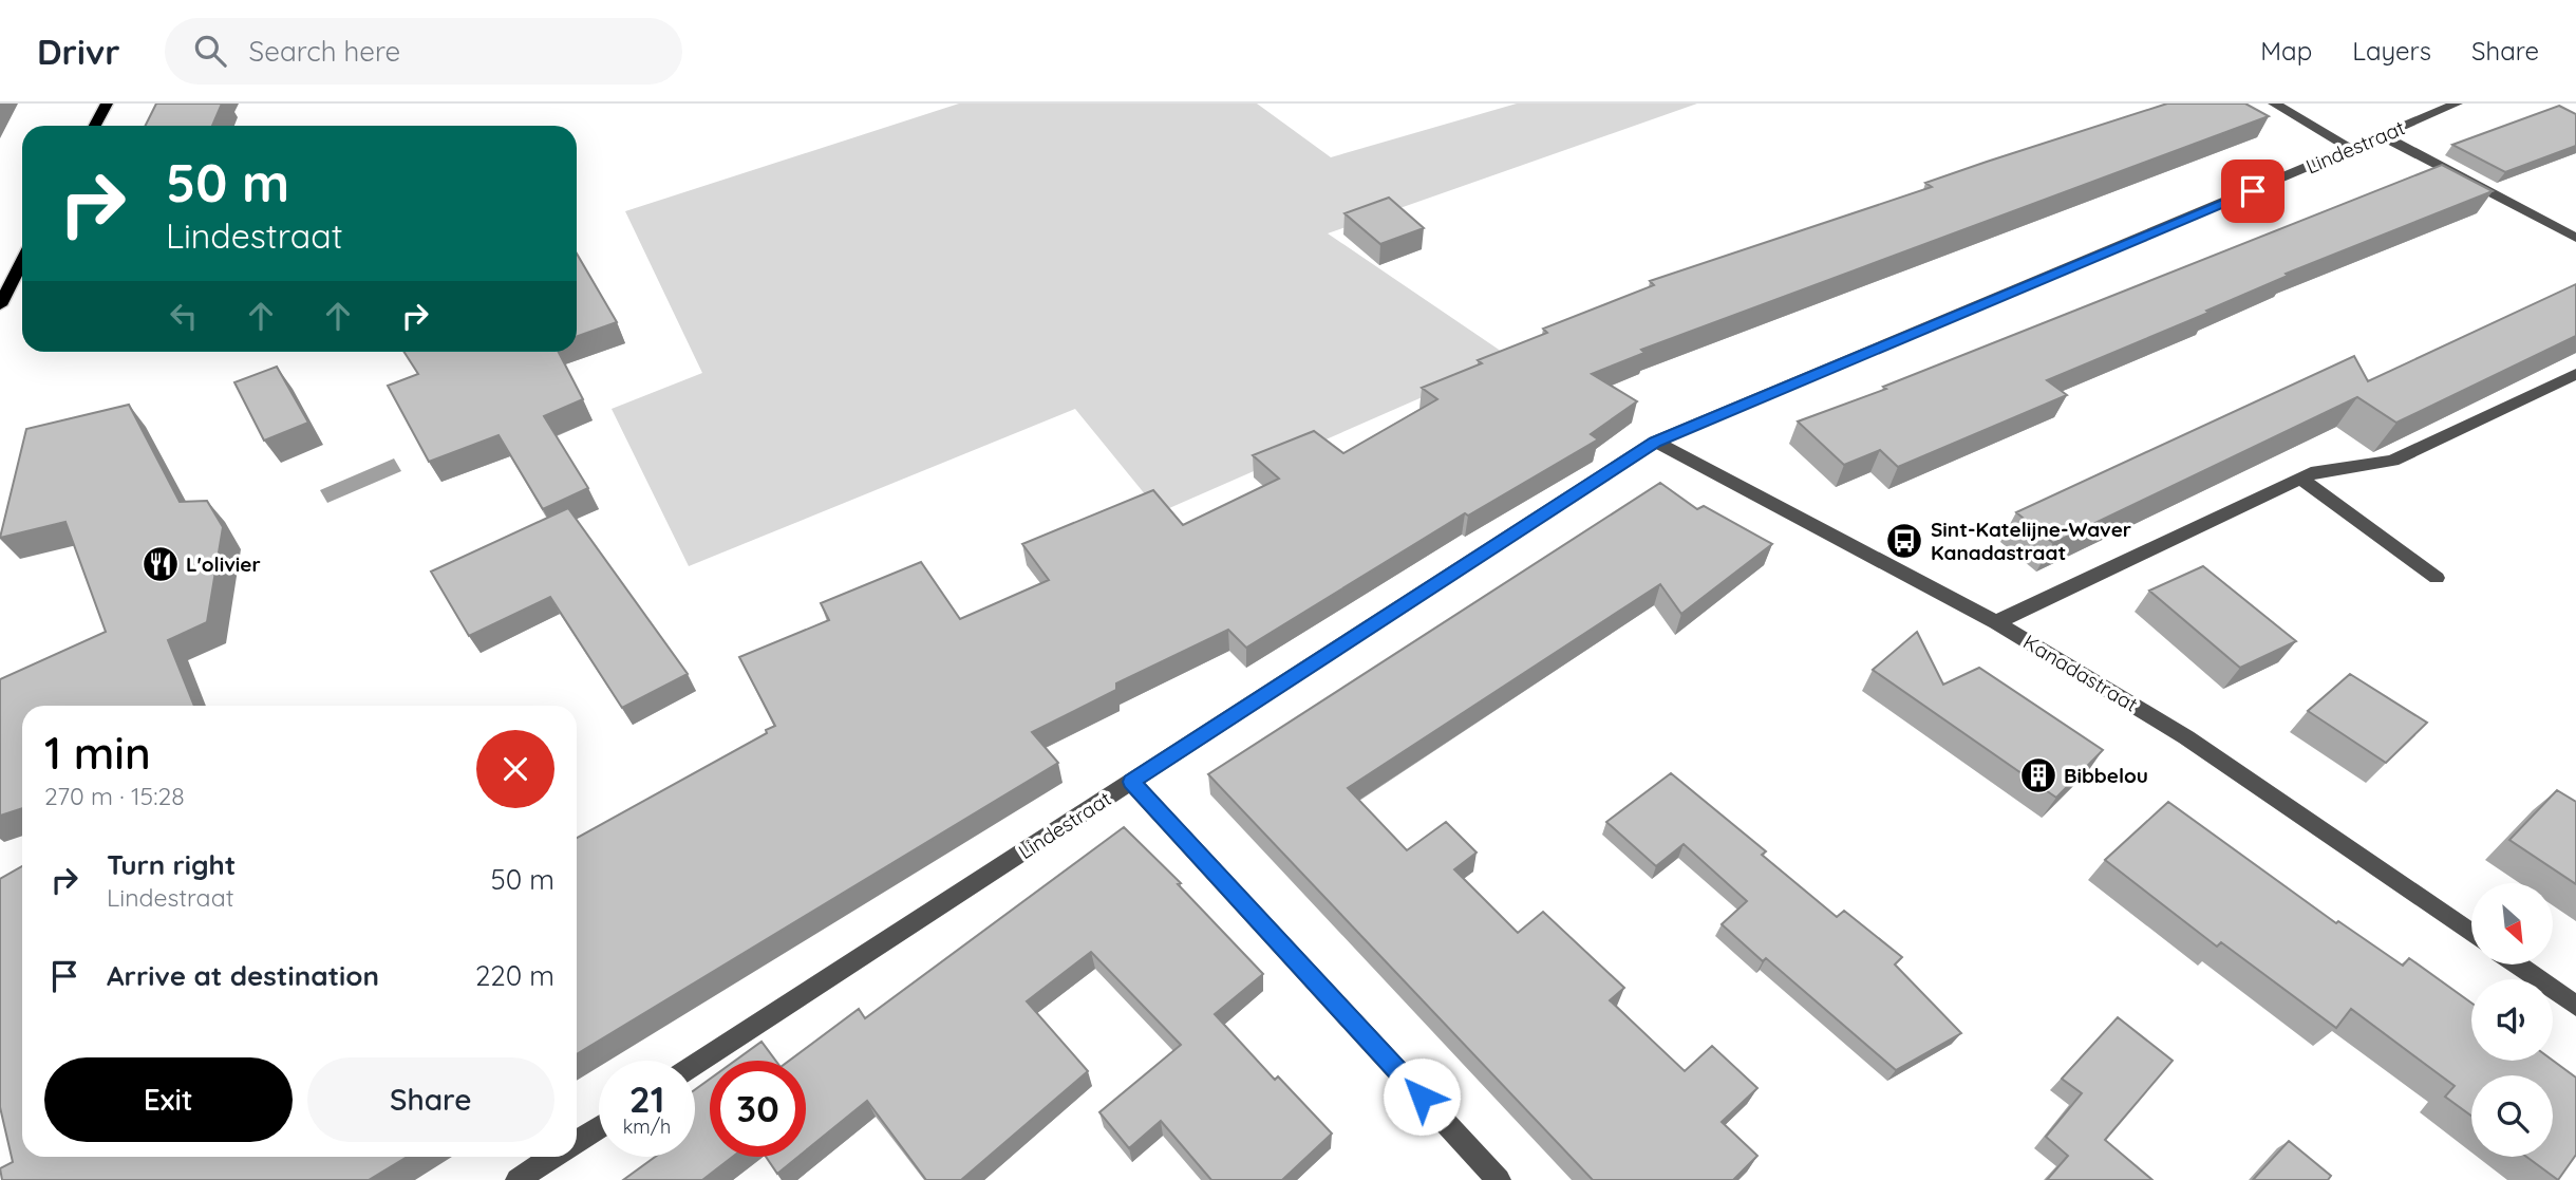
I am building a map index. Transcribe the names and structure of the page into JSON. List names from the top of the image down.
{
  "streets": {
    "street": ["Lindestraat", "Kanadastraat"]
  },
  "crossings": [
    ["Lindestraat", "Kanadastraat"]
  ],
  "places": {
    "bus stop": ["Sint-Katelijne-Waver Kanadastraat"],
    "restaurant": ["L'olivier"],
    "building": ["Bibbelou"]
  },
  "north": "bottom right",
  "page": {
    "header": "Drivr",
    "search": "Search here",
    "nav": ["Map", "Layers", "Share"],
    "turn": ["50 m", "Lindestraat"],
    "heading": ["1 min", "270 m · 15:28"],
    "list": [
      {
        "name": "Turn right",
        "note": "Lindestraat",
        "value": "50 m"
      },
      {
        "name": "Arrive at destination",
        "value": "220 m"
      }
    ],
    "buttons": ["Exit", "Share"],
    "speed": "21 km/h",
    "limit": "30"
  }
}
